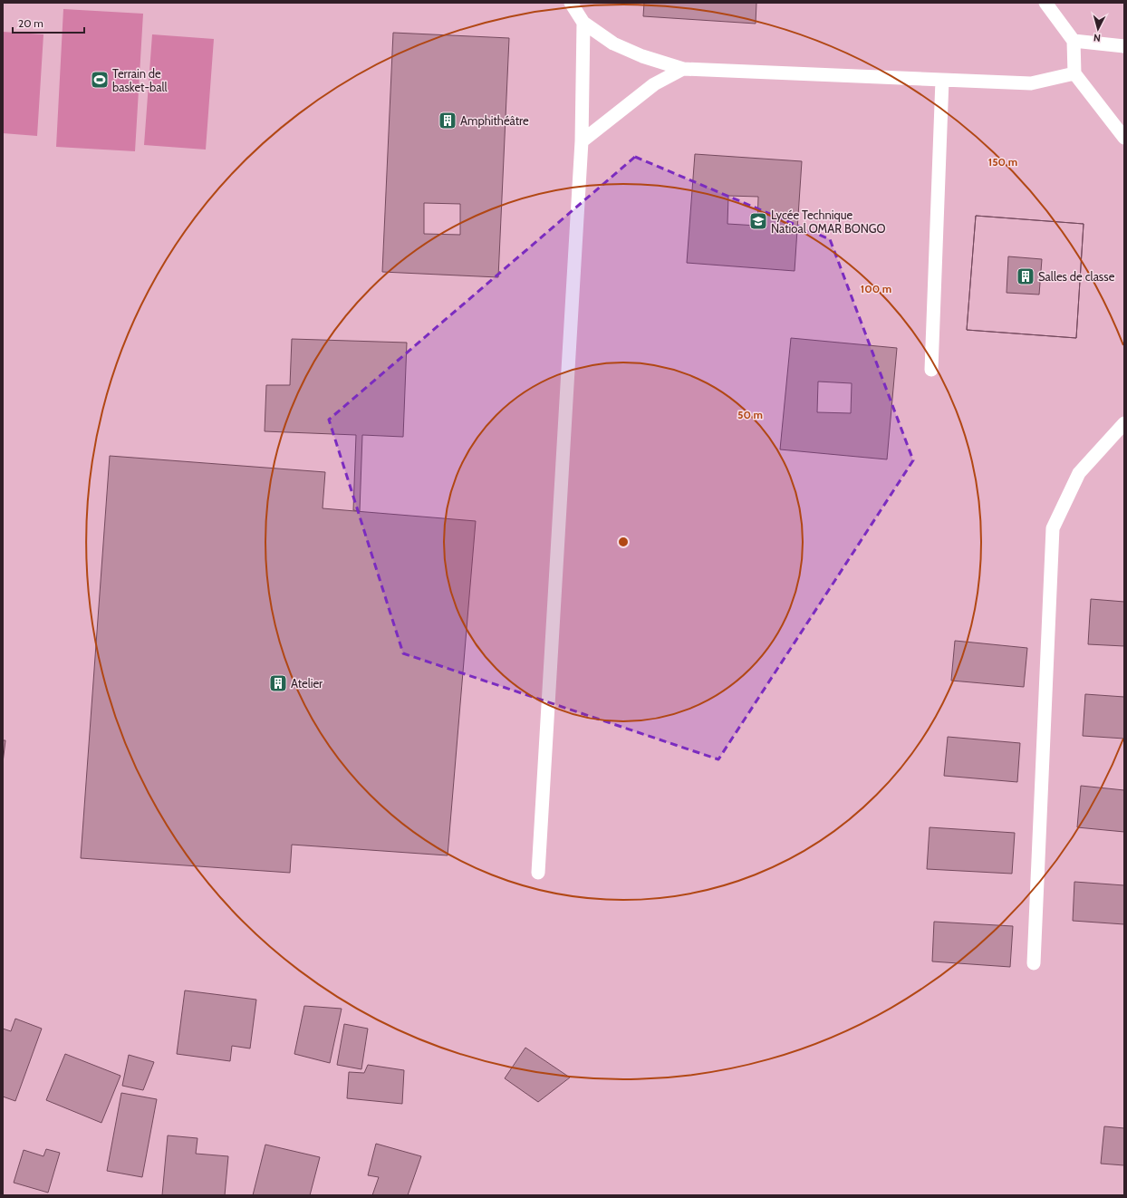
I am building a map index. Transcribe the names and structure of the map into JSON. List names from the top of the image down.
{
  "places": {
    "sports": ["Terrain de basket-ball"],
    "building": ["Amphithéâtre", "Salles de classe", "Atelier"],
    "school or university": ["Lycée Technique Natioal OMAR BONGO"]
  },
  "scale_bar": "20 m",
  "north": "bottom",
  "rings": ["150 m", "100 m", "50 m"]
}
